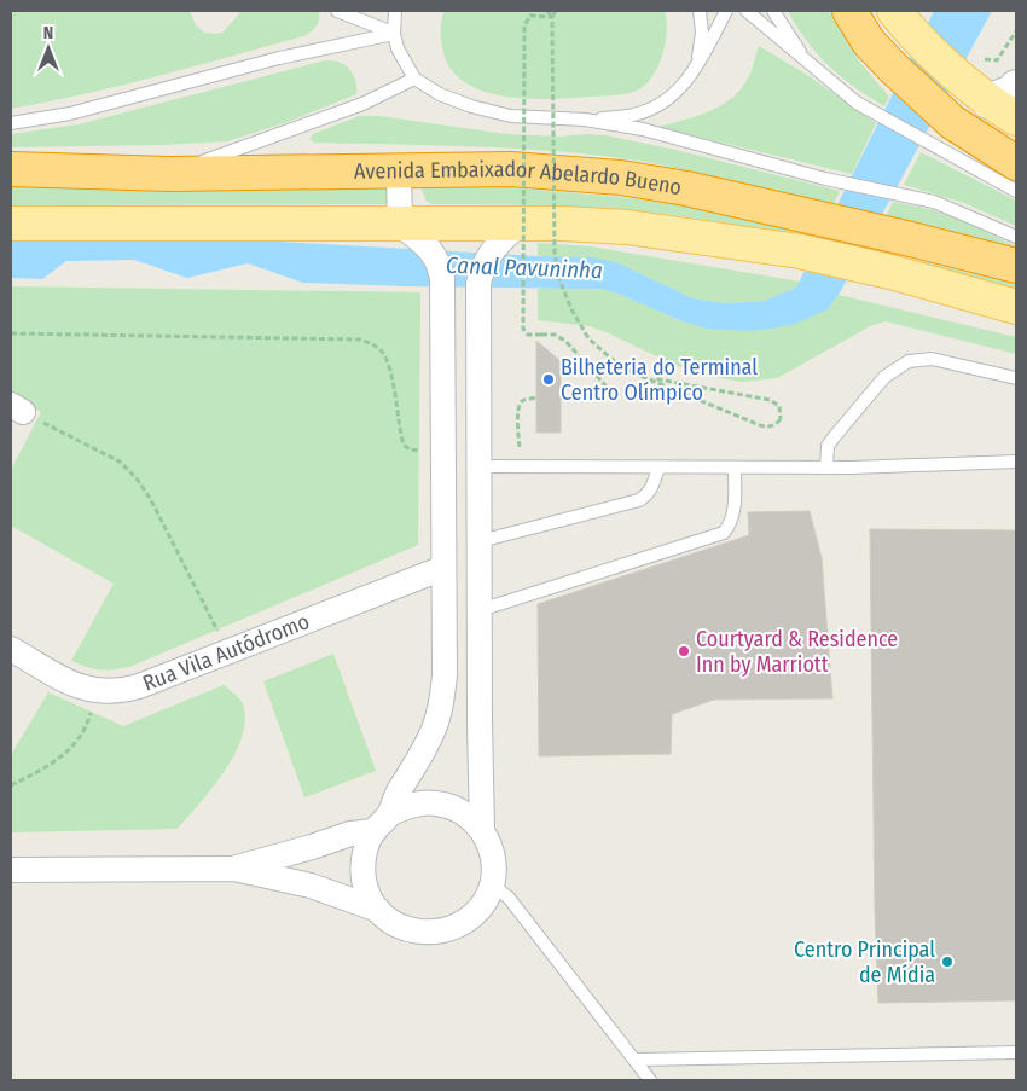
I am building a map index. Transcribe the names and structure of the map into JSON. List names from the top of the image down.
{
  "streets": {
    "highway": ["Avenida Embaixador Abelardo Bueno"],
    "street": ["Rua Vila Autódromo"]
  },
  "water": ["Canal Pavuninha"],
  "places": ["Bilheteria do Terminal Centro Olímpico", "Courtyard & Residence Inn by Marriott", "Centro Principal de Mídia"],
  "north": "top"
}
